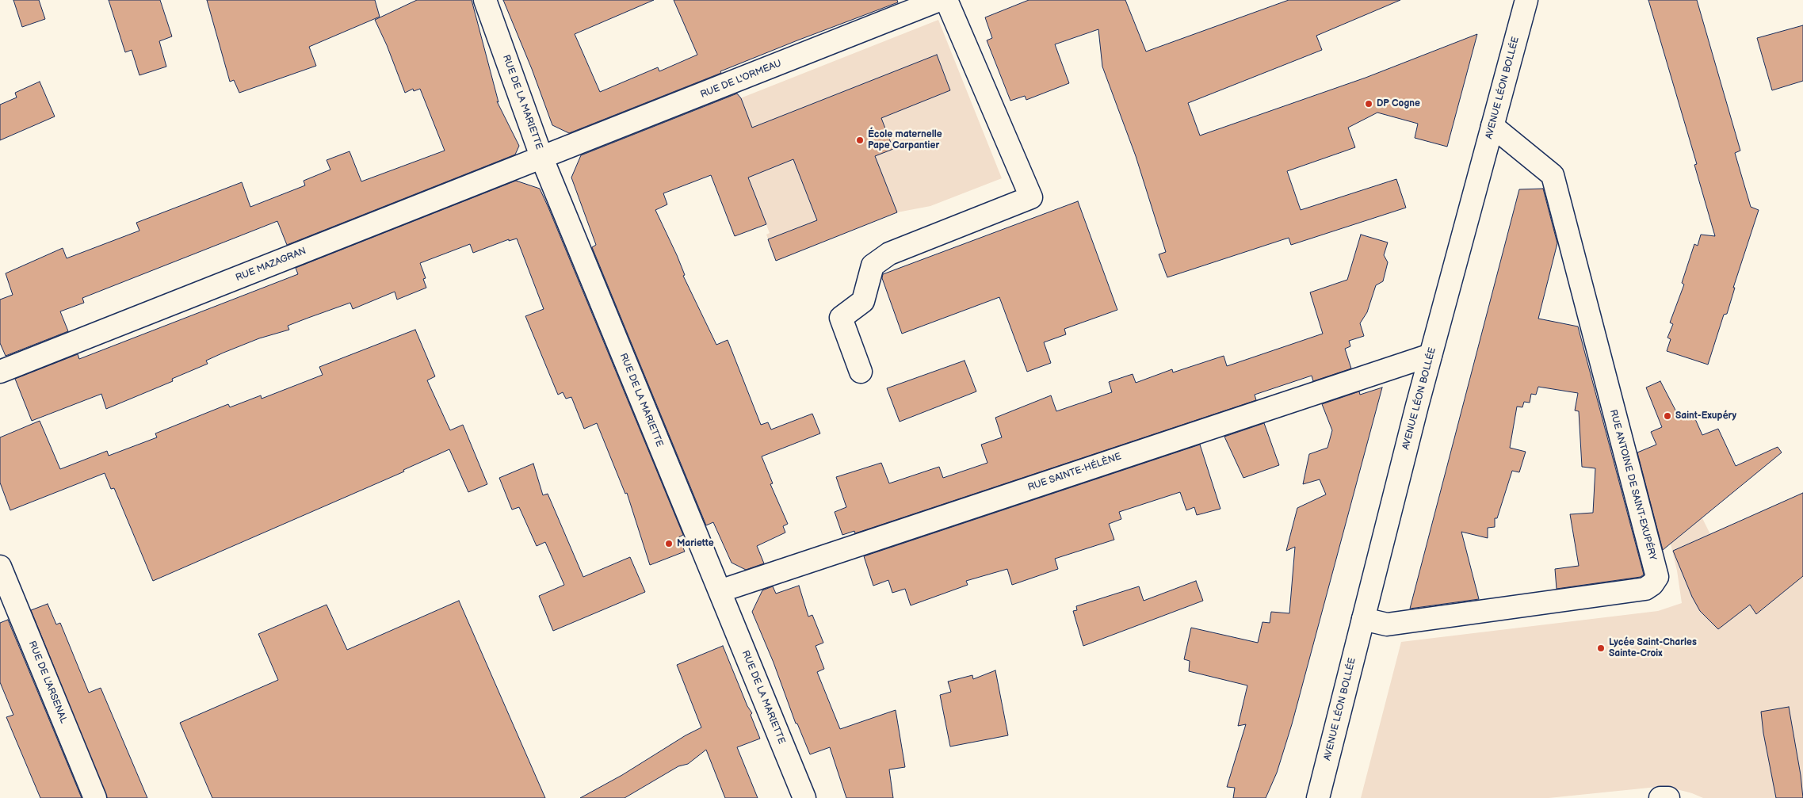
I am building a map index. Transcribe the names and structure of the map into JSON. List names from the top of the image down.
{
  "streets": {
    "street": [
      "RUE DE L'ORMEAU",
      "AVENUE LÉON BOLLÉE",
      "RUE DE LA MARIETTE",
      "RUE MAZAGRAN",
      "RUE SAINTE-HÉLÈNE",
      "RUE ANTOINE DE SAINT-EXUPÉRY",
      "RUE DE L'ARSENAL"
    ]
  },
  "crossings": [
    ["RUE DE L'ORMEAU", "RUE DE LA MARIETTE"],
    ["RUE DE L'ORMEAU", "RUE MAZAGRAN"],
    ["AVENUE LÉON BOLLÉE", "RUE SAINTE-HÉLÈNE"],
    ["AVENUE LÉON BOLLÉE", "RUE ANTOINE DE SAINT-EXUPÉRY"],
    ["RUE DE LA MARIETTE", "RUE MAZAGRAN"],
    ["RUE DE LA MARIETTE", "RUE SAINTE-HÉLÈNE"]
  ],
  "places": [
    "DP Cogne",
    "École maternelle Pape Carpantier",
    "Saint-Exupéry",
    "Mariette",
    "Lycée Saint-Charles Sainte-Croix"
  ]
}
